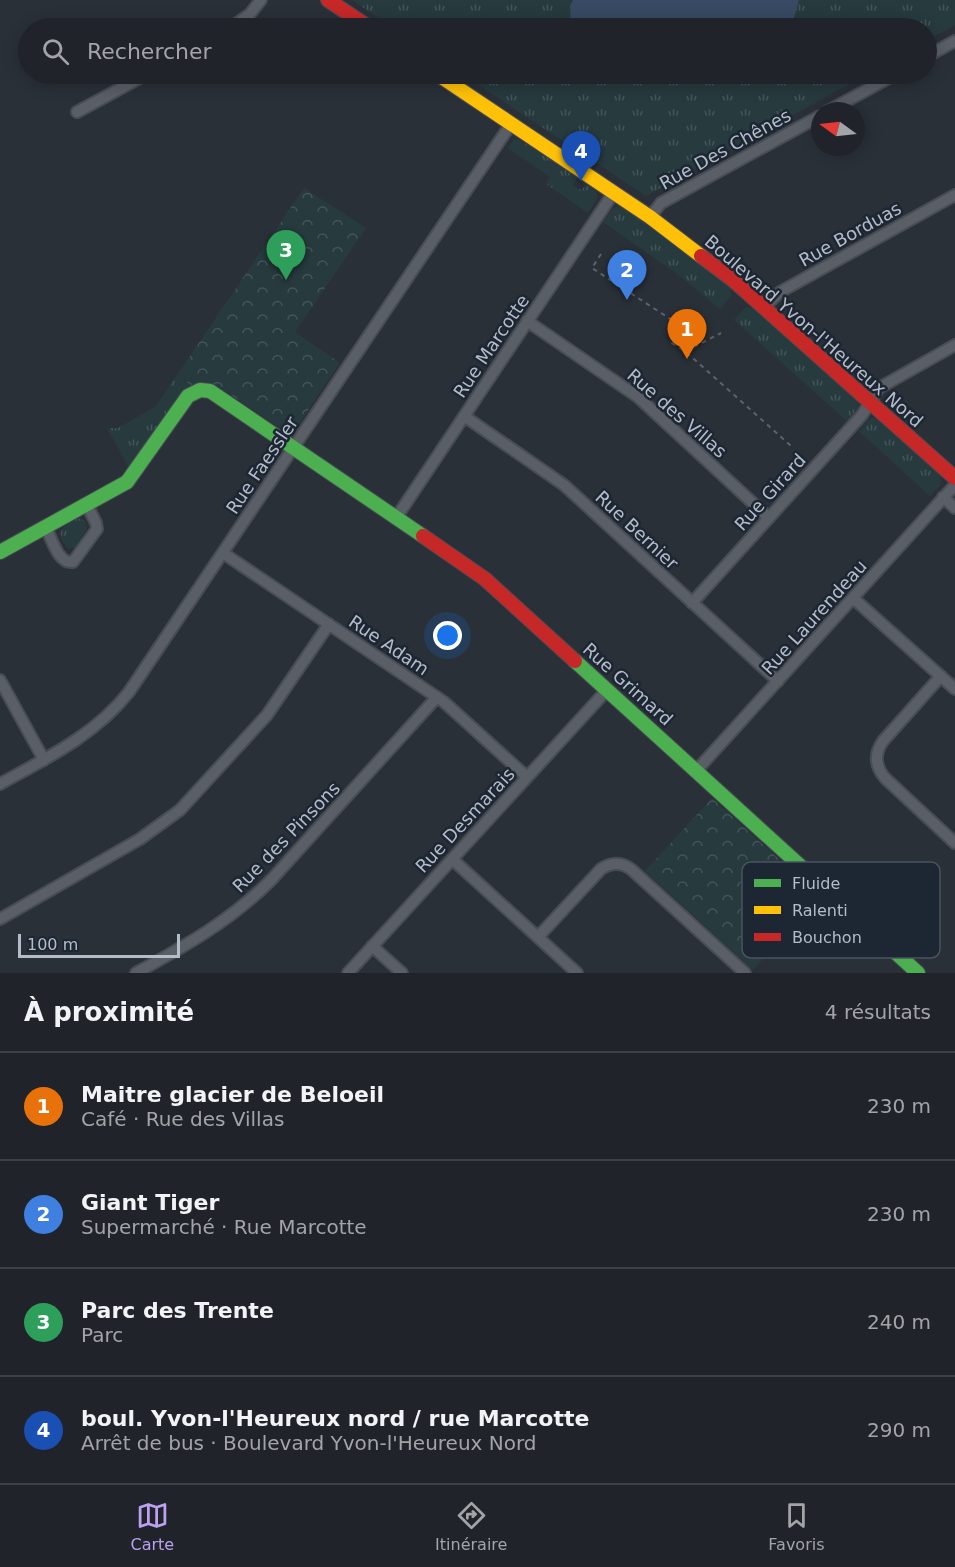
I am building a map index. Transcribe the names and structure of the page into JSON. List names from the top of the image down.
{
  "streets": {
    "street": [
      "Rue Des Chênes",
      "Rue Borduas",
      "Boulevard Yvon-l'Heureux Nord",
      "Rue Marcotte",
      "Rue des Villas",
      "Rue Faessler",
      "Rue Girard",
      "Rue Bernier",
      "Rue Laurendeau",
      "Rue Adam",
      "Rue Grimard",
      "Rue Desmarais",
      "Rue des Pinsons"
    ]
  },
  "crossings": [
    ["Rue Des Chênes", "Boulevard Yvon-l'Heureux Nord"],
    ["Rue Borduas", "Boulevard Yvon-l'Heureux Nord"],
    ["Boulevard Yvon-l'Heureux Nord", "Rue Marcotte"],
    ["Boulevard Yvon-l'Heureux Nord", "Rue Faessler"],
    ["Boulevard Yvon-l'Heureux Nord", "Rue Girard"],
    ["Rue Marcotte", "Rue des Villas"],
    ["Rue Marcotte", "Rue Bernier"],
    ["Rue Marcotte", "Rue Grimard"],
    ["Rue des Villas", "Rue Girard"],
    ["Rue Faessler", "Rue Adam"],
    ["Rue Faessler", "Rue Grimard"],
    ["Rue Girard", "Rue Bernier"],
    ["Rue Bernier", "Rue Laurendeau"],
    ["Rue Laurendeau", "Rue Grimard"],
    ["Rue Adam", "Rue Desmarais"],
    ["Rue Adam", "Rue des Pinsons"],
    ["Rue Grimard", "Rue Desmarais"]
  ],
  "legend": ["Fluide", "Ralenti", "Bouchon"],
  "scale_bar": "100 m",
  "north": "left",
  "page": {
    "search": "Rechercher",
    "pins": [
      "4",
      "3",
      "2",
      "1"
    ],
    "scale": "100 m",
    "heading": ["À proximité", "4 résultats"],
    "list": [
      {
        "mark": "1",
        "name": "Maitre glacier de Beloeil",
        "note": "Café · Rue des Villas",
        "value": "230 m"
      },
      {
        "mark": "2",
        "name": "Giant Tiger",
        "note": "Supermarché · Rue Marcotte",
        "value": "230 m"
      },
      {
        "mark": "3",
        "name": "Parc des Trente",
        "note": "Parc",
        "value": "240 m"
      },
      {
        "mark": "4",
        "name": "boul. Yvon-l'Heureux nord / rue Marcotte",
        "note": "Arrêt de bus · Boulevard Yvon-l'Heureux Nord",
        "value": "290 m"
      }
    ],
    "nav": ["Carte", "Itinéraire", "Favoris"]
  }
}
